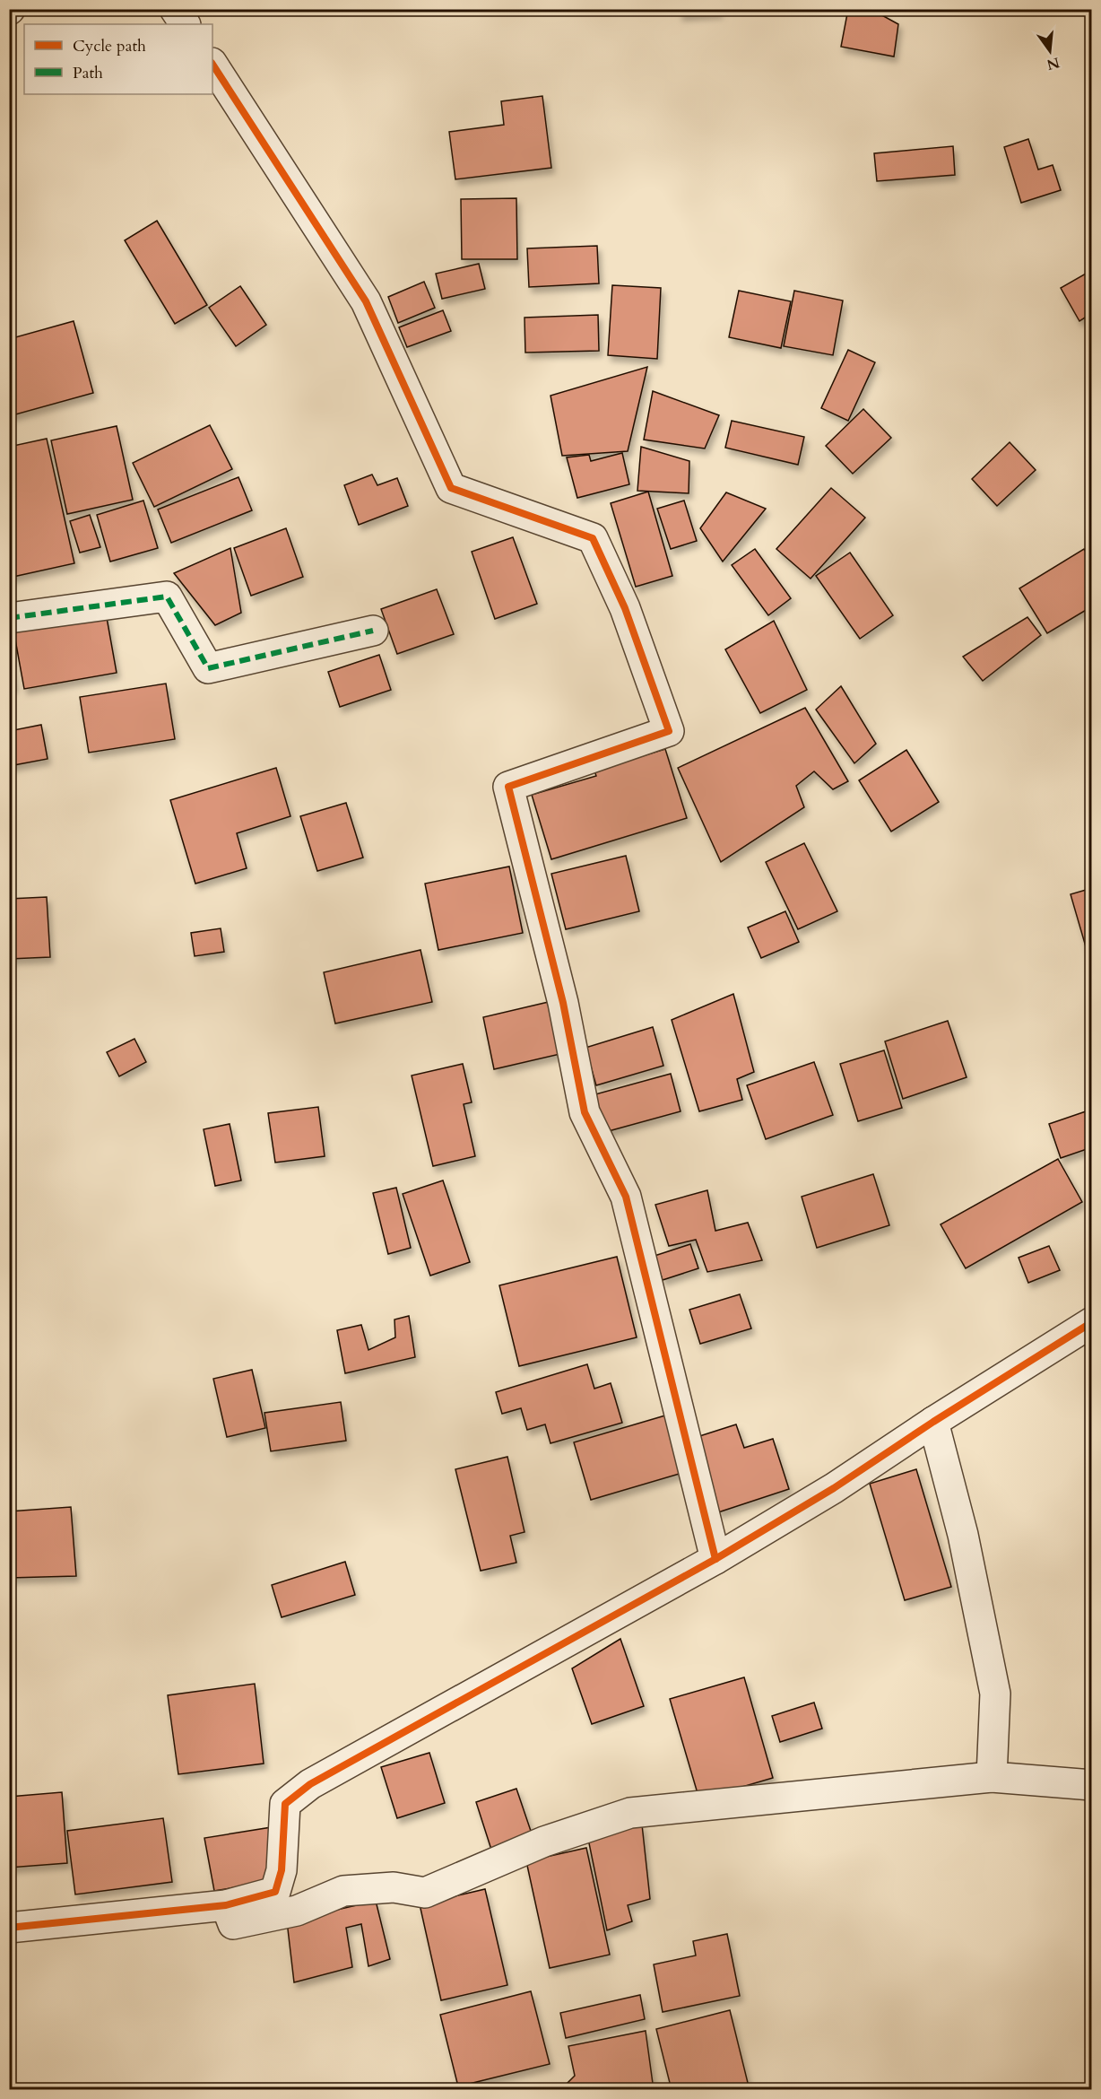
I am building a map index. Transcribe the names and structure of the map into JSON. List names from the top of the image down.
{
  "legend": ["Cycle path", "Path"],
  "north": "bottom"
}
